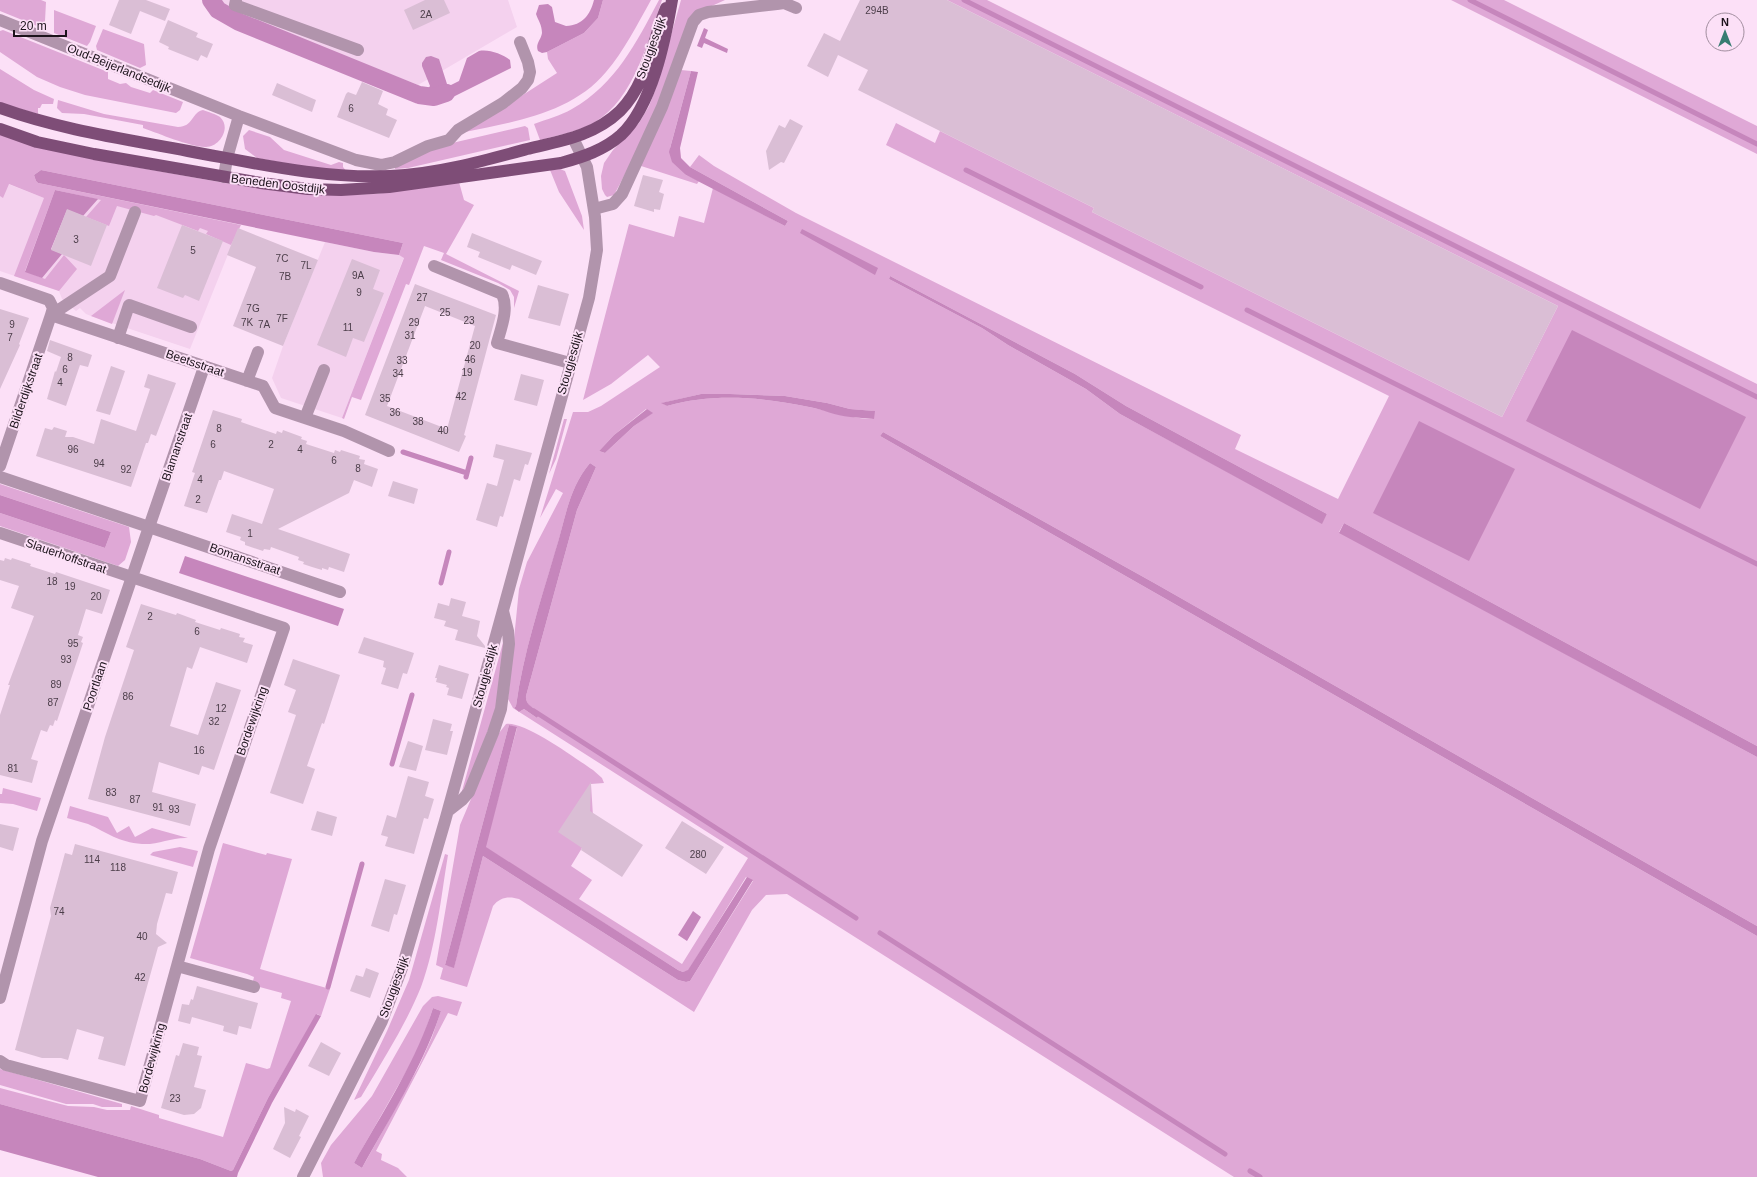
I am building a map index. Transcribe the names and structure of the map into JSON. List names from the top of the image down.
{
  "streets": {
    "main road": ["Stougjesdijk", "Beneden Oostdijk"],
    "street": [
      "Oud-Beijerlandsedijk",
      "Beetsstraat",
      "Bilderdijkstraat",
      "Blamanstraat",
      "Slauerhoffstraat",
      "Bomansstraat",
      "Poortlaan",
      "Bordewijkring"
    ]
  },
  "crossings": [
    ["Stougjesdijk", "Beneden Oostdijk"],
    ["Beetsstraat", "Bilderdijkstraat"],
    ["Beetsstraat", "Blamanstraat"],
    ["Blamanstraat", "Bomansstraat"],
    ["Blamanstraat", "Poortlaan"],
    ["Slauerhoffstraat", "Poortlaan"],
    ["Slauerhoffstraat", "Bordewijkring"],
    ["Bomansstraat", "Poortlaan"],
    ["Poortlaan", "Bordewijkring"]
  ],
  "house_numbers": [
    "294B",
    "2A",
    "6",
    "3",
    "5",
    "7C",
    "7L",
    "9A",
    "7B",
    "9",
    "27",
    "7G",
    "25",
    "7F",
    "23",
    "7K",
    "29",
    "9",
    "7A",
    "11",
    "31",
    "7",
    "20",
    "8",
    "46",
    "33",
    "6",
    "19",
    "34",
    "4",
    "42",
    "35",
    "36",
    "38",
    "8",
    "40",
    "6",
    "2",
    "96",
    "4",
    "6",
    "94",
    "8",
    "92",
    "4",
    "2",
    "1",
    "18",
    "19",
    "20",
    "2",
    "6",
    "95",
    "93",
    "89",
    "86",
    "87",
    "12",
    "32",
    "16",
    "81",
    "83",
    "87",
    "91",
    "93",
    "280",
    "114",
    "118",
    "74",
    "40",
    "42",
    "23"
  ],
  "scale_bar": "20 m",
  "north": "top"
}
